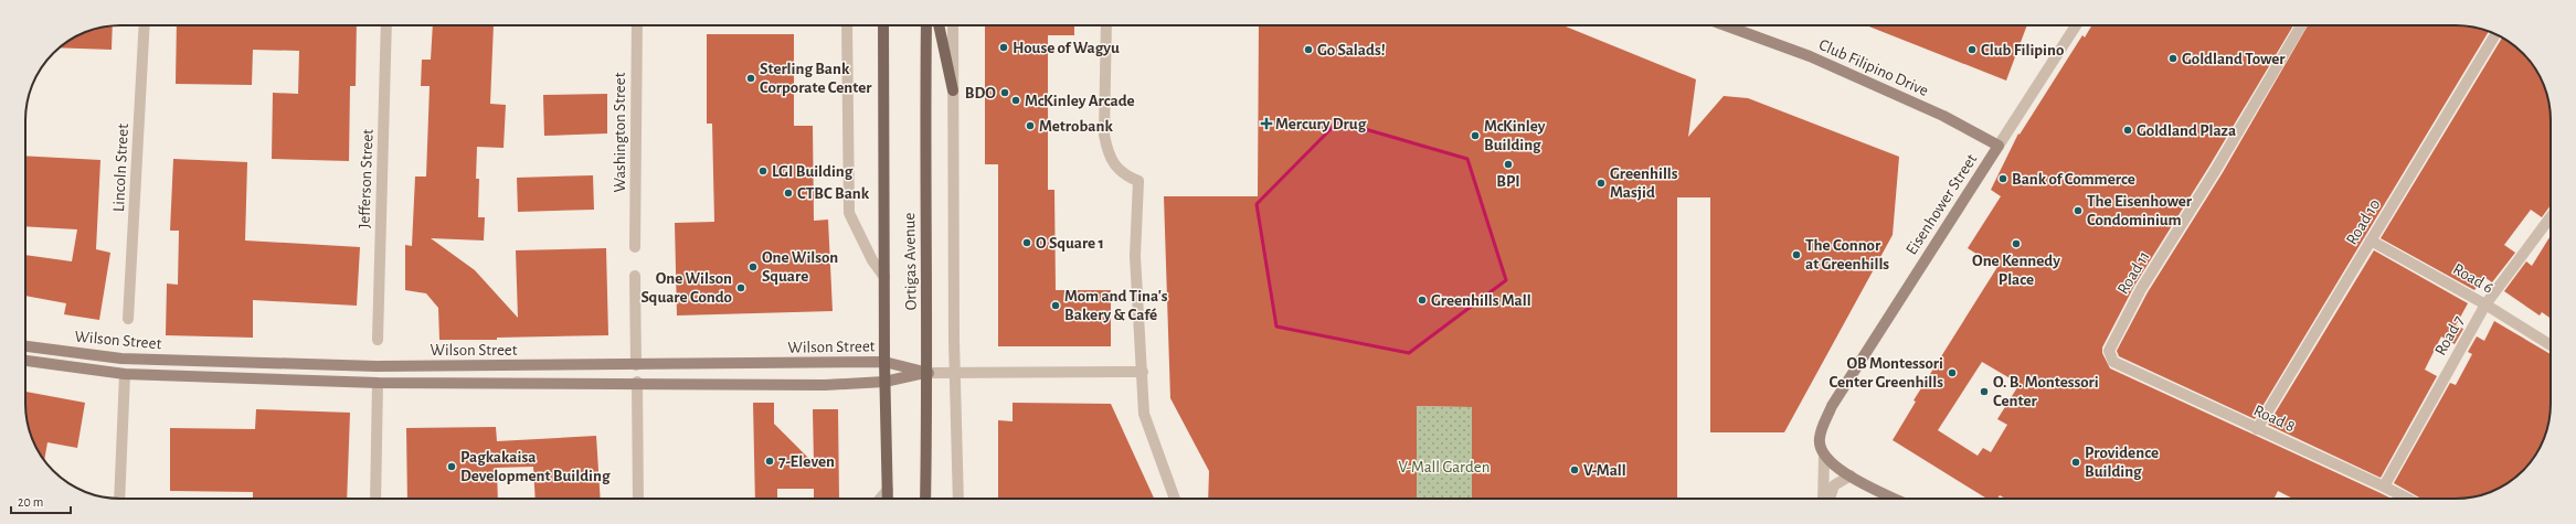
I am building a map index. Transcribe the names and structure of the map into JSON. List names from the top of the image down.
{
  "streets": {
    "main road": [
      "Club Filipino Drive",
      "Eisenhower Street",
      "Ortigas Avenue",
      "Wilson Street"
    ],
    "street": [
      "Washington Street",
      "Lincoln Street",
      "Jefferson Street",
      "Road 10",
      "Road 11",
      "Road 6",
      "Road 7",
      "Road 8"
    ]
  },
  "crossings": [
    ["Club Filipino Drive", "Eisenhower Street"],
    ["Road 10", "Road 6"],
    ["Road 10", "Road 8"],
    ["Ortigas Avenue", "Wilson Street"],
    ["Road 11", "Road 8"],
    ["Road 6", "Road 7"],
    ["Road 7", "Road 8"]
  ],
  "parks": ["V-Mall Garden"],
  "places": {
    "other": [
      "House of Wagyu",
      "Go Salads!",
      "Club Filipino",
      "Goldland Tower",
      "Sterling Bank Corporate Center",
      "BDO",
      "McKinley Arcade",
      "Metrobank",
      "Goldland Plaza",
      "McKinley Building",
      "BPI",
      "LGI Building",
      "Bank of Commerce",
      "Greenhills Masjid",
      "CTBC Bank",
      "The Eisenhower Condominium",
      "O Square 1",
      "One Kennedy Place",
      "The Connor at Greenhills",
      "One Wilson Square",
      "One Wilson Square Condo",
      "Greenhills Mall",
      "Mom and Tina's Bakery & Café",
      "OB Montessori Center Greenhills",
      "O. B. Montessori Center",
      "7-Eleven",
      "Providence Building",
      "Pagkakaisa Development Building",
      "V-Mall"
    ],
    "health": ["Mercury Drug"]
  },
  "scale_bar": "20 m"
}
